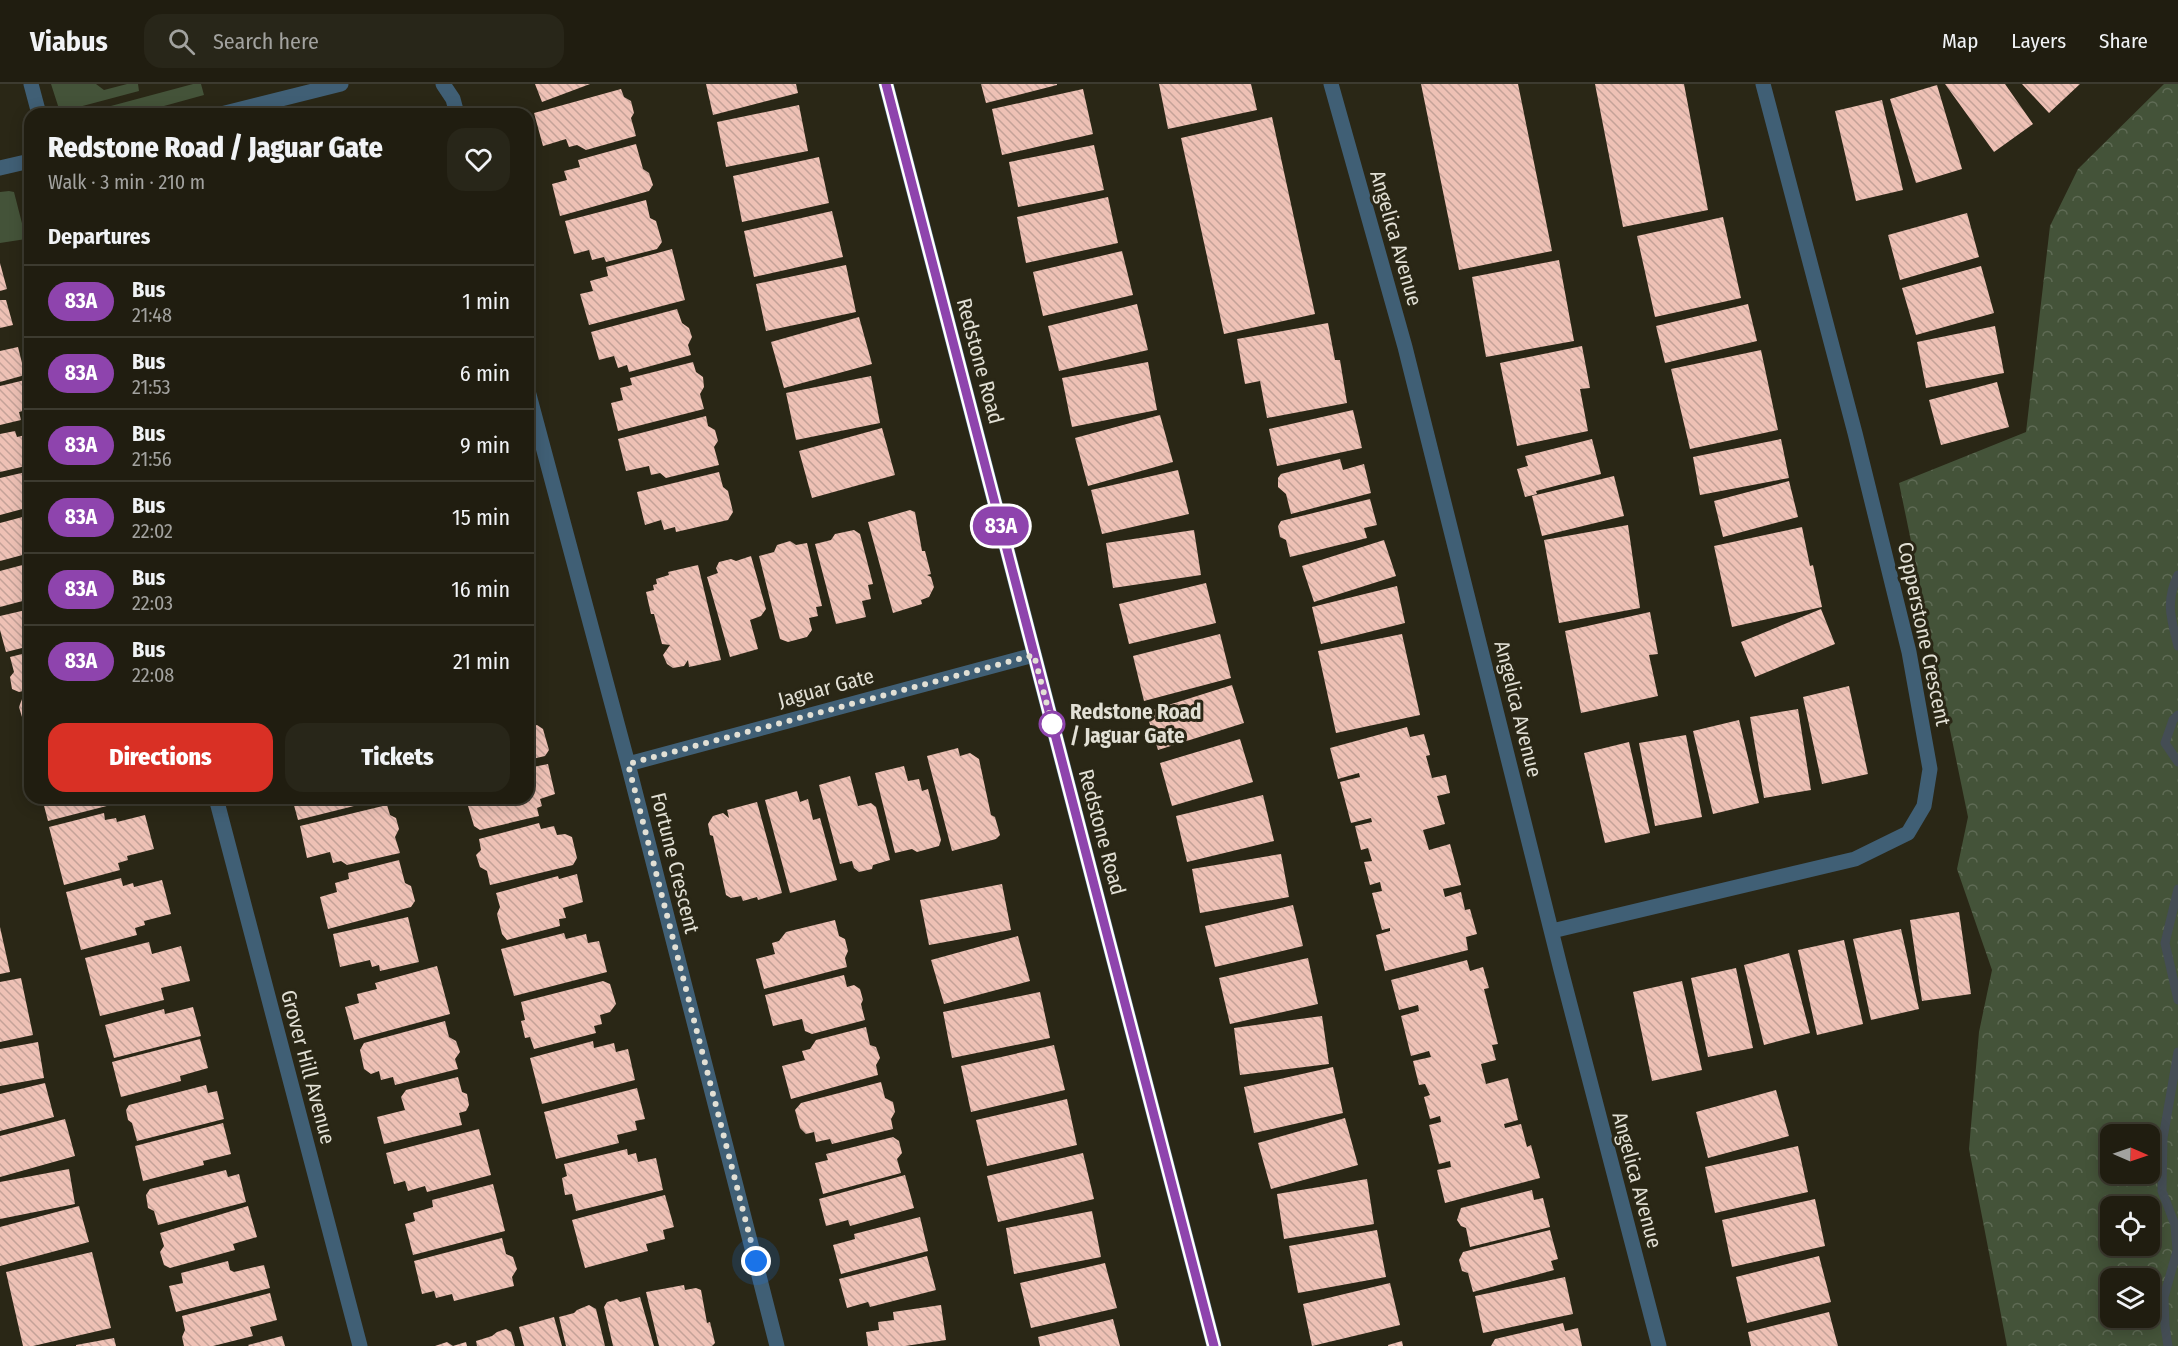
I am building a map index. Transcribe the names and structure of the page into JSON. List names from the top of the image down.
{
  "streets": {
    "street": [
      "Angelica Avenue",
      "Redstone Road",
      "Copperstone Crescent",
      "Jaguar Gate",
      "Fortune Crescent",
      "Grover Hill Avenue"
    ]
  },
  "crossings": [
    ["Angelica Avenue", "Copperstone Crescent"],
    ["Redstone Road", "Jaguar Gate"],
    ["Jaguar Gate", "Fortune Crescent"]
  ],
  "places": ["Redstone Road / Jaguar Gate"],
  "lines": ["bus line 83A"],
  "north": "right",
  "page": {
    "header": "Viabus",
    "search": "Search here",
    "nav": ["Map", "Layers", "Share"],
    "on_map": "83A",
    "heading": [
      ["Redstone Road / Jaguar Gate", "Walk · 3 min · 210 m"],
      "Departures"
    ],
    "list": [
      {
        "mark": "83A",
        "name": "Bus",
        "note": "21:48",
        "value": "1 min"
      },
      {
        "mark": "83A",
        "name": "Bus",
        "note": "21:53",
        "value": "6 min"
      },
      {
        "mark": "83A",
        "name": "Bus",
        "note": "21:56",
        "value": "9 min"
      },
      {
        "mark": "83A",
        "name": "Bus",
        "note": "22:02",
        "value": "15 min"
      },
      {
        "mark": "83A",
        "name": "Bus",
        "note": "22:03",
        "value": "16 min"
      },
      {
        "mark": "83A",
        "name": "Bus",
        "note": "22:08",
        "value": "21 min"
      }
    ],
    "buttons": ["Directions", "Tickets"]
  }
}
